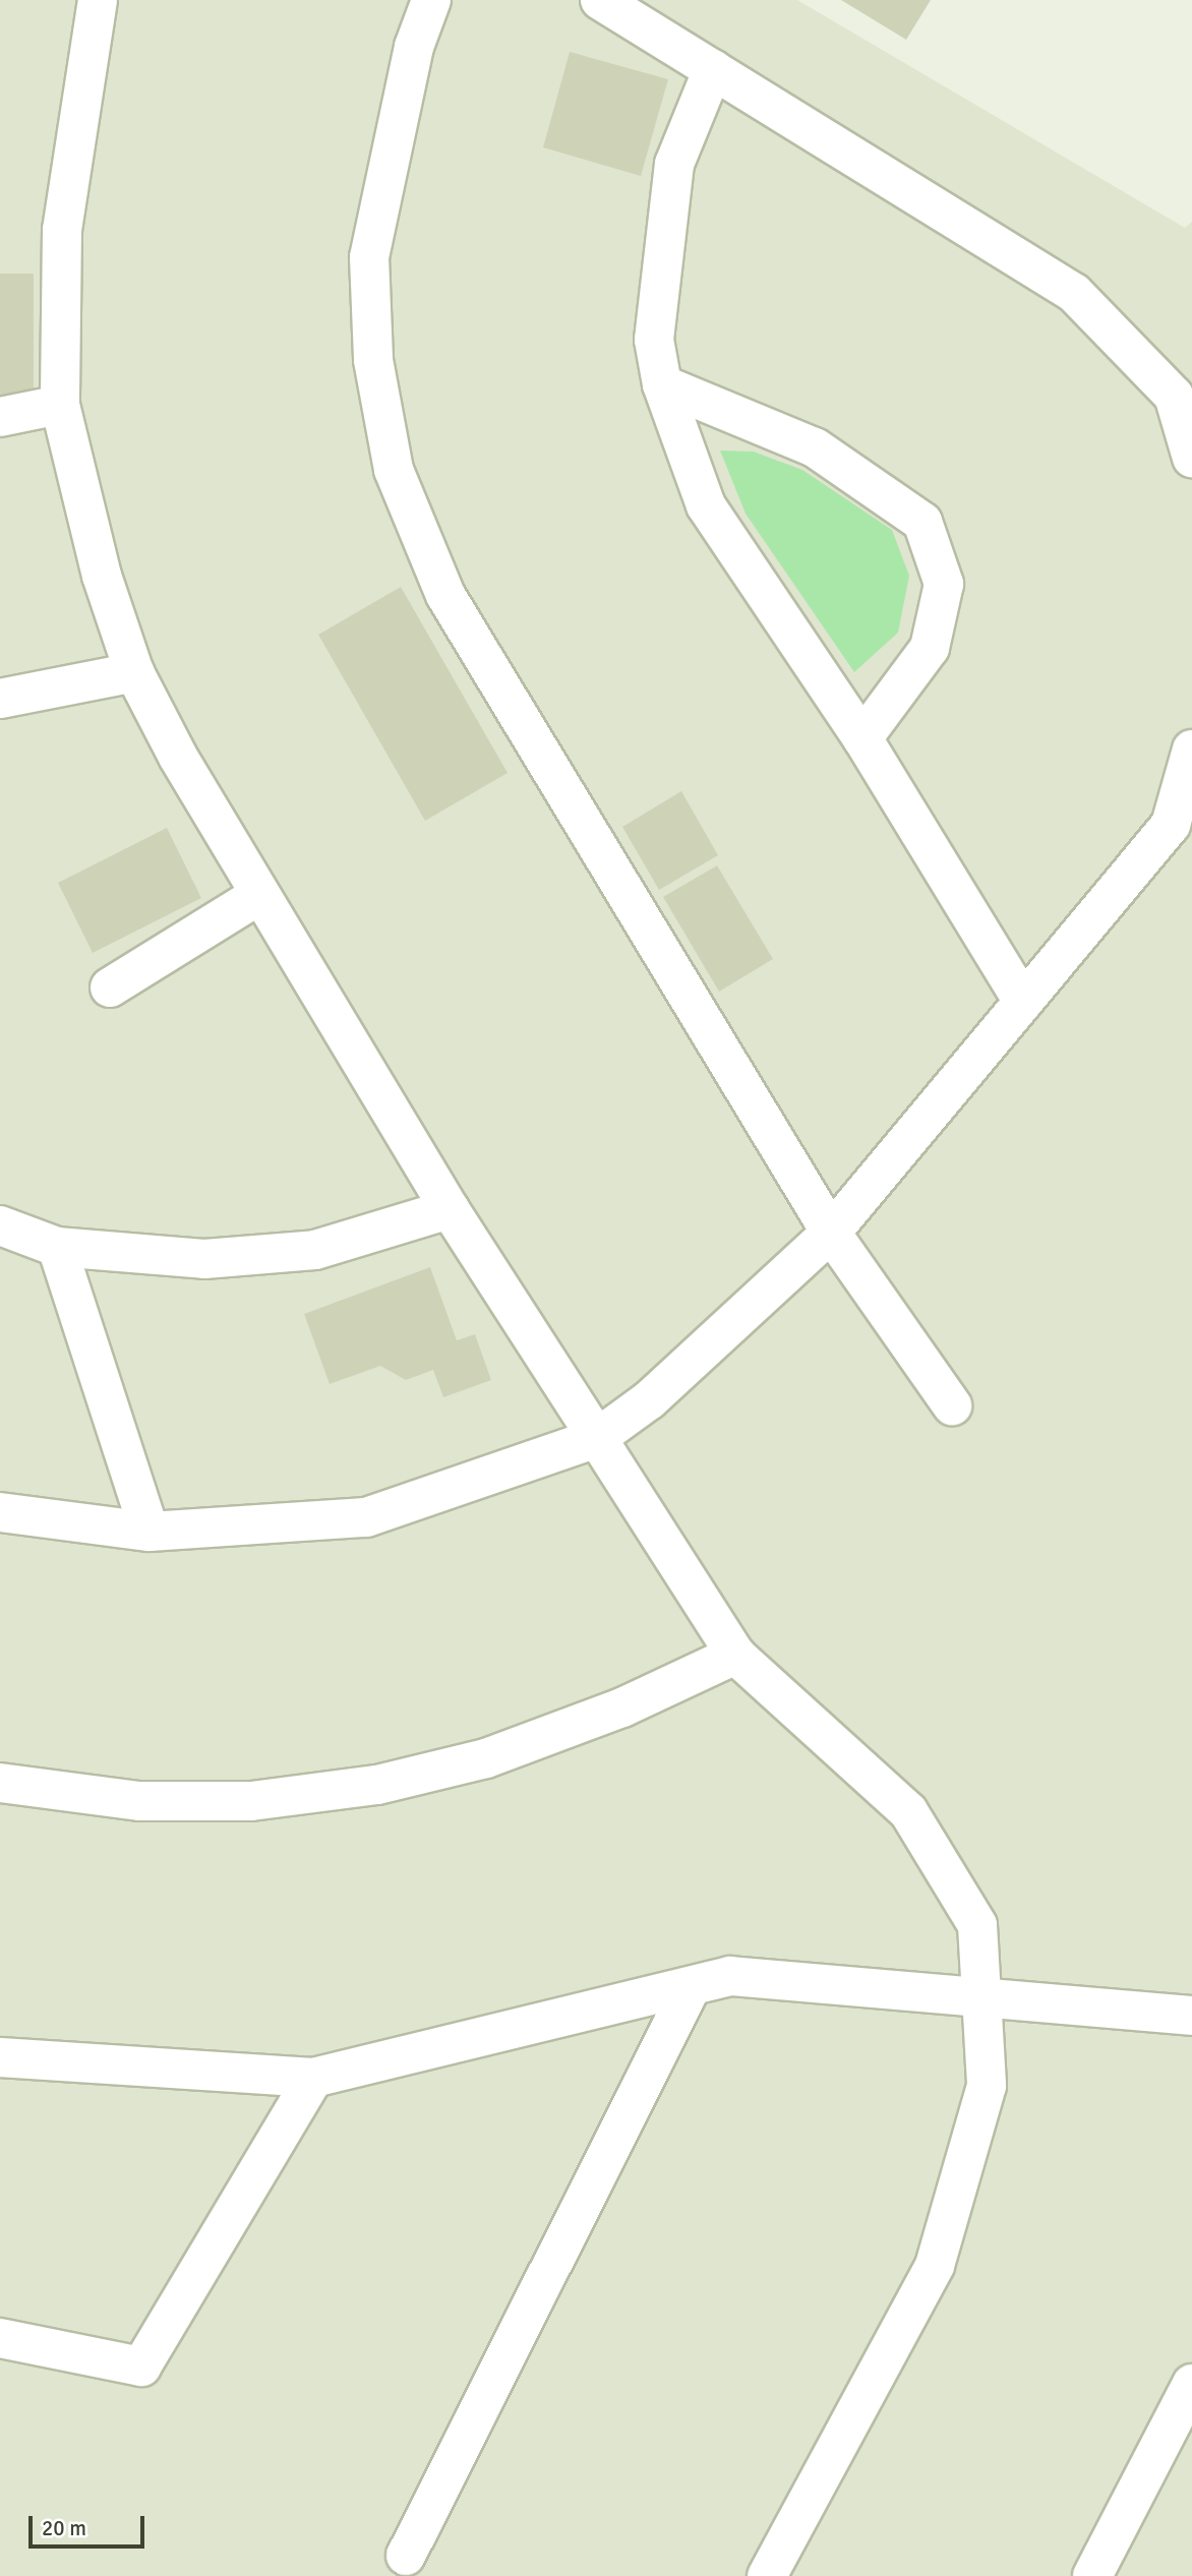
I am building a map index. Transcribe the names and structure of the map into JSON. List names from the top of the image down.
{
  "scale_bar": "20 m"
}
